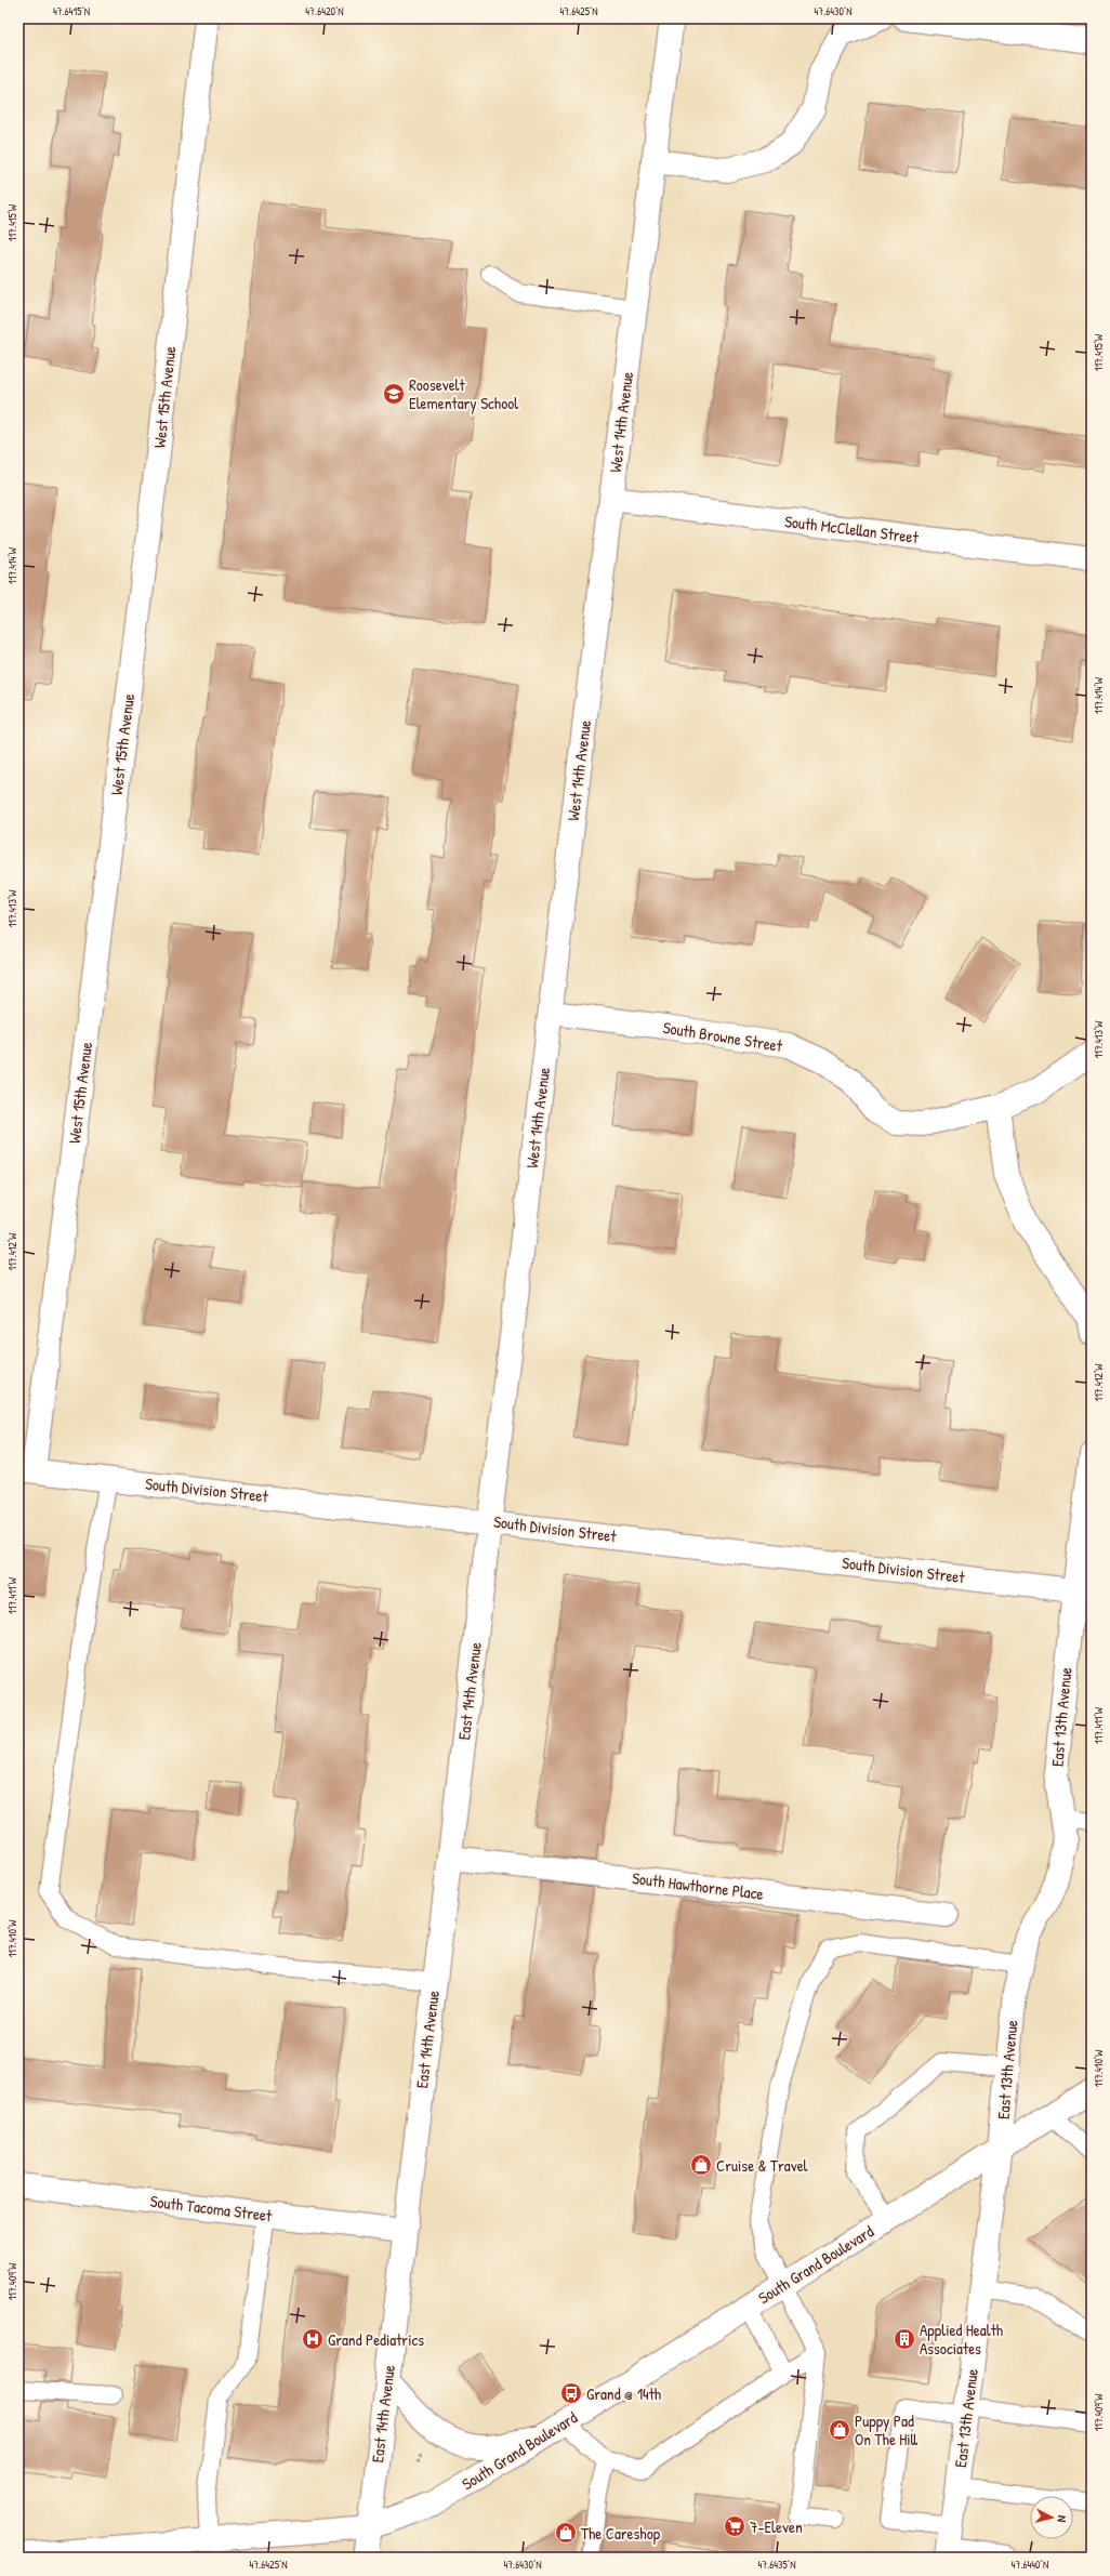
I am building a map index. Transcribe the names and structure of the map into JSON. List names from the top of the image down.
{
  "streets": {
    "street": [
      "West 15th Avenue",
      "West 14th Avenue",
      "South McClellan Street",
      "South Browne Street",
      "South Division Street",
      "East 14th Avenue",
      "East 13th Avenue",
      "South Hawthorne Place",
      "South Tacoma Street",
      "South Grand Boulevard"
    ]
  },
  "crossings": [
    ["West 15th Avenue", "South Division Street"],
    ["West 14th Avenue", "South McClellan Street"],
    ["West 14th Avenue", "South Browne Street"],
    ["West 14th Avenue", "South Division Street"],
    ["West 14th Avenue", "East 14th Avenue"],
    ["South Division Street", "East 14th Avenue"],
    ["South Division Street", "East 13th Avenue"],
    ["East 14th Avenue", "South Hawthorne Place"],
    ["East 14th Avenue", "South Tacoma Street"],
    ["East 14th Avenue", "South Grand Boulevard"],
    ["East 13th Avenue", "South Grand Boulevard"]
  ],
  "places": {
    "school or university": ["Roosevelt Elementary School"],
    "shop": ["Cruise & Travel", "Puppy Pad On The Hill", "The Careshop"],
    "hospital": ["Grand Pediatrics"],
    "building": ["Applied Health Associates"],
    "bus stop": ["Grand @ 14th"],
    "supermarket": ["7-Eleven"]
  },
  "north": "right",
  "coordinates": [
    "47.6415°N",
    "47.6420°N",
    "47.6425°N",
    "47.6430°N",
    "117.415°W",
    "117.414°W",
    "117.413°W",
    "117.412°W",
    "117.411°W",
    "117.410°W",
    "117.409°W",
    "47.6435°N",
    "47.6440°N"
  ]
}
